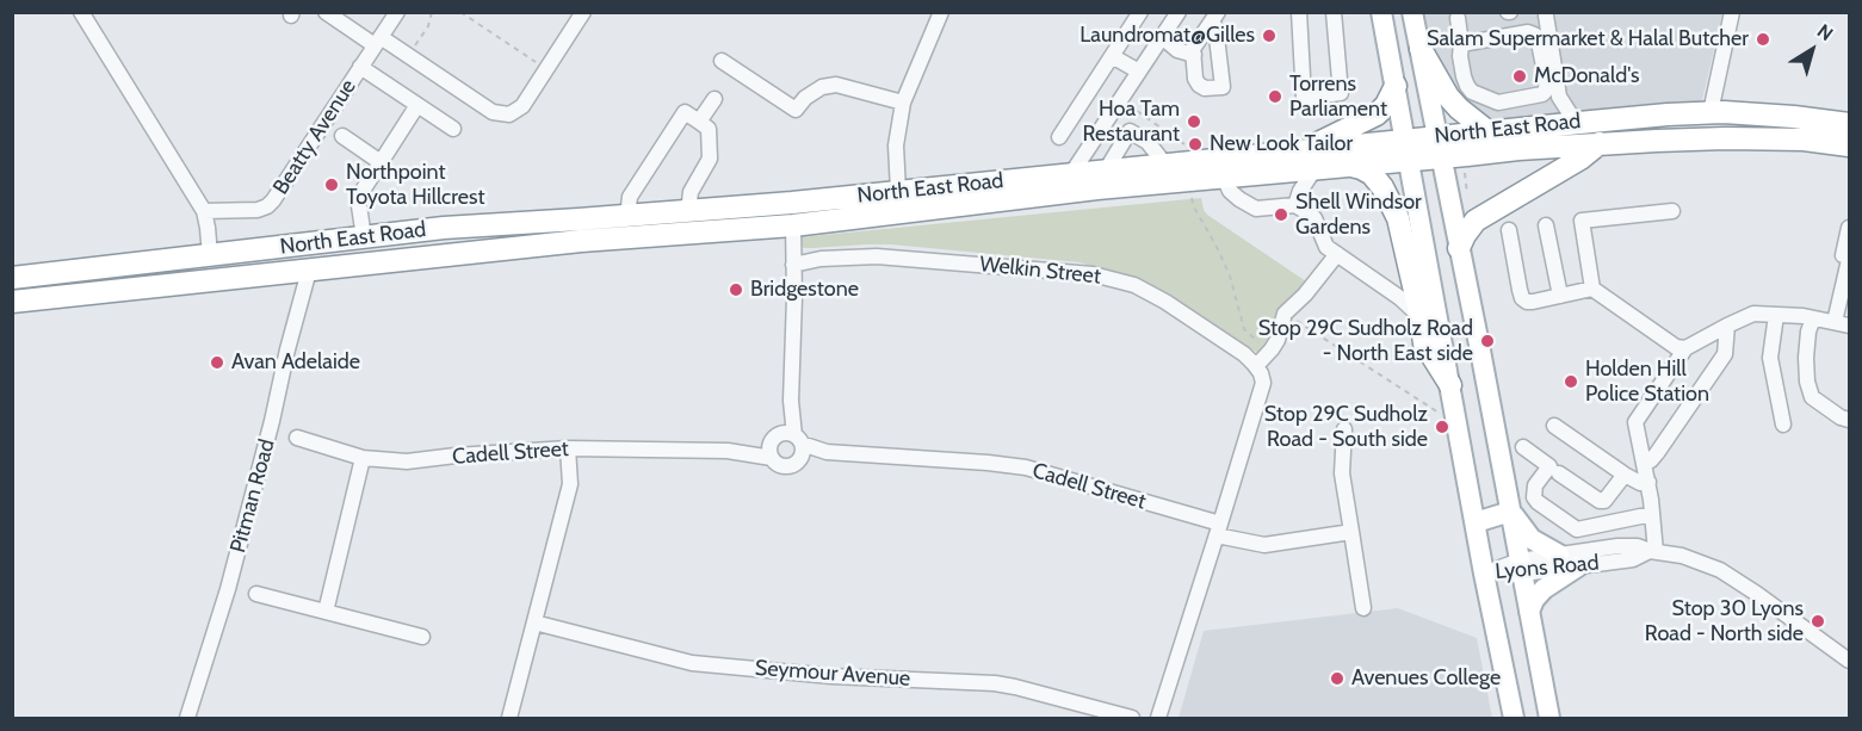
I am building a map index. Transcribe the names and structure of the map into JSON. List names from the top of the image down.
{
  "streets": {
    "highway": ["North East Road"],
    "street": [
      "Beatty Avenue",
      "Welkin Street",
      "Cadell Street",
      "Pitman Road",
      "Lyons Road",
      "Seymour Avenue"
    ]
  },
  "crossings": [
    ["North East Road", "Pitman Road"]
  ],
  "places": [
    "Laundromat@Gilles",
    "Salam Supermarket & Halal Butcher",
    "McDonald's",
    "Torrens Parliament",
    "Hoa Tam Restaurant",
    "New Look Tailor",
    "Northpoint Toyota Hillcrest",
    "Shell Windsor Gardens",
    "Bridgestone",
    "Stop 29C Sudholz Road - North East side",
    "Avan Adelaide",
    "Holden Hill Police Station",
    "Stop 29C Sudholz Road - South side",
    "Stop 30 Lyons Road - North side",
    "Avenues College"
  ],
  "north": "top right"
}
